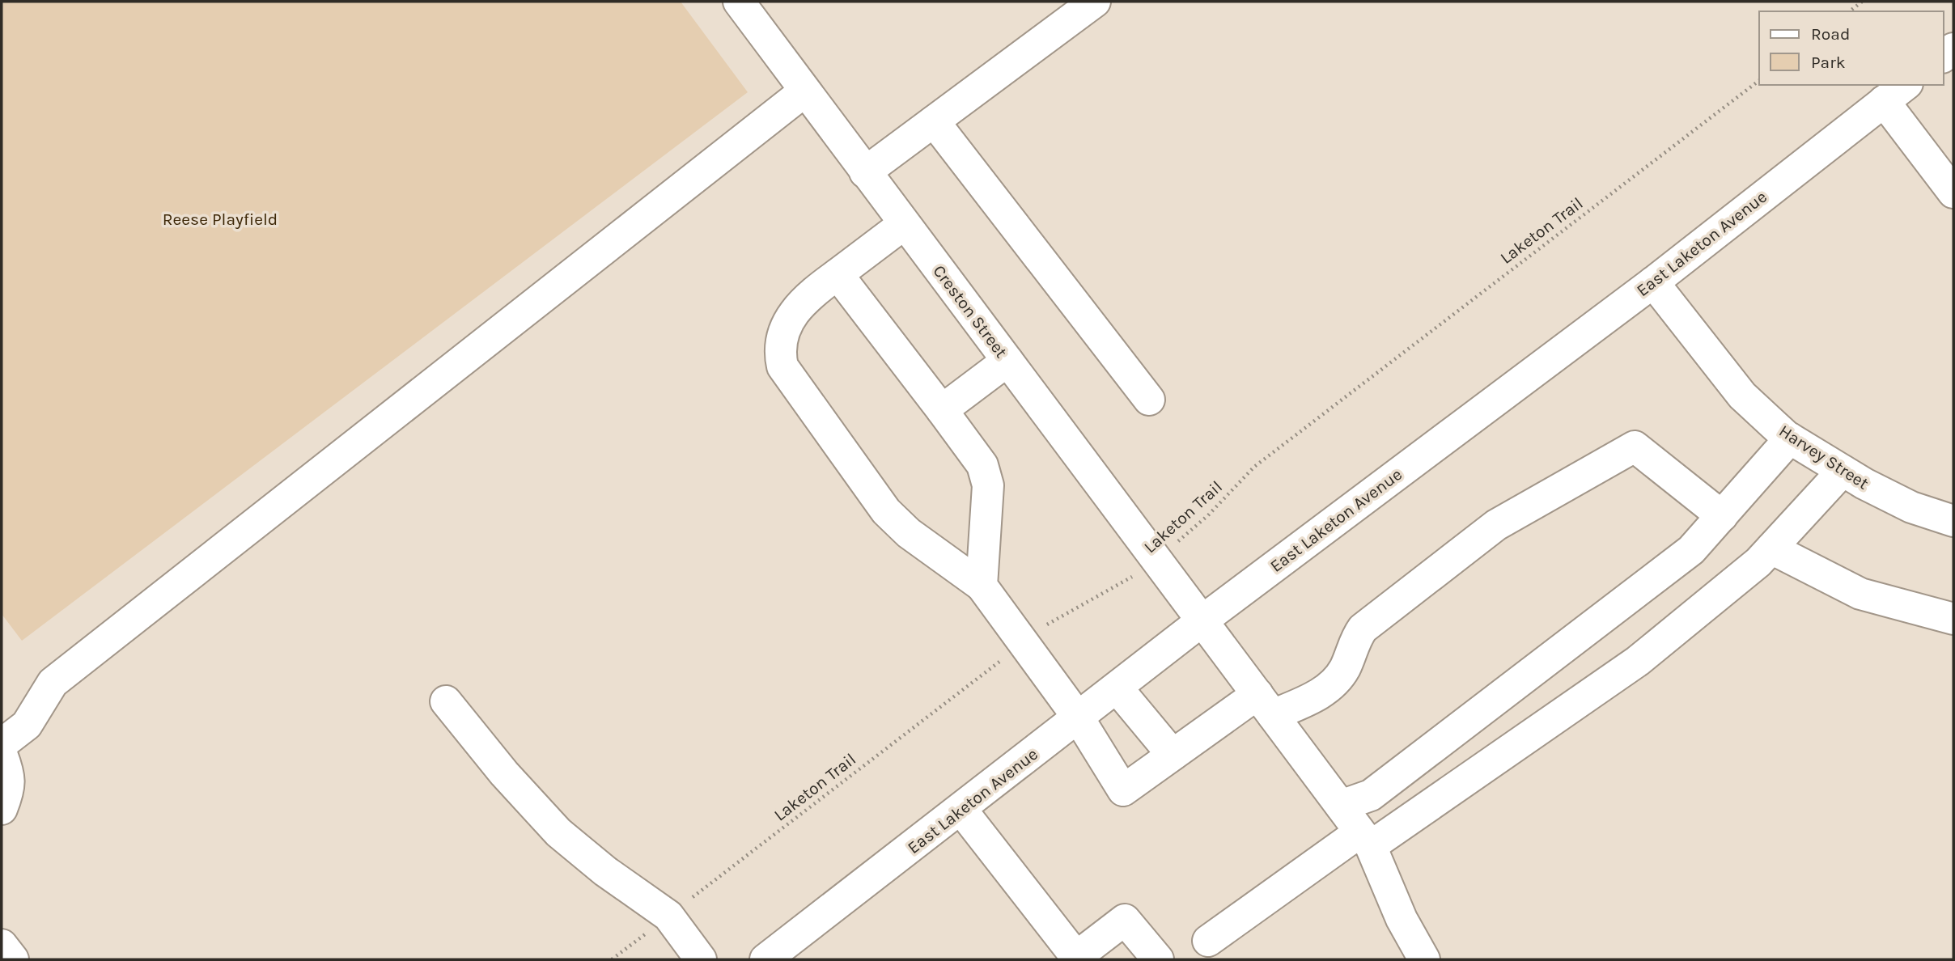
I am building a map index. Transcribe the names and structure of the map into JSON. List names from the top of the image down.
{
  "streets": {
    "main road": ["East Laketon Avenue", "Creston Street", "Harvey Street"],
    "path": ["Laketon Trail"]
  },
  "crossings": [
    ["Laketon Trail", "Creston Street"],
    ["East Laketon Avenue", "Creston Street"],
    ["East Laketon Avenue", "Harvey Street"]
  ],
  "parks": ["Reese Playfield"],
  "legend": ["Road", "Park"]
}
